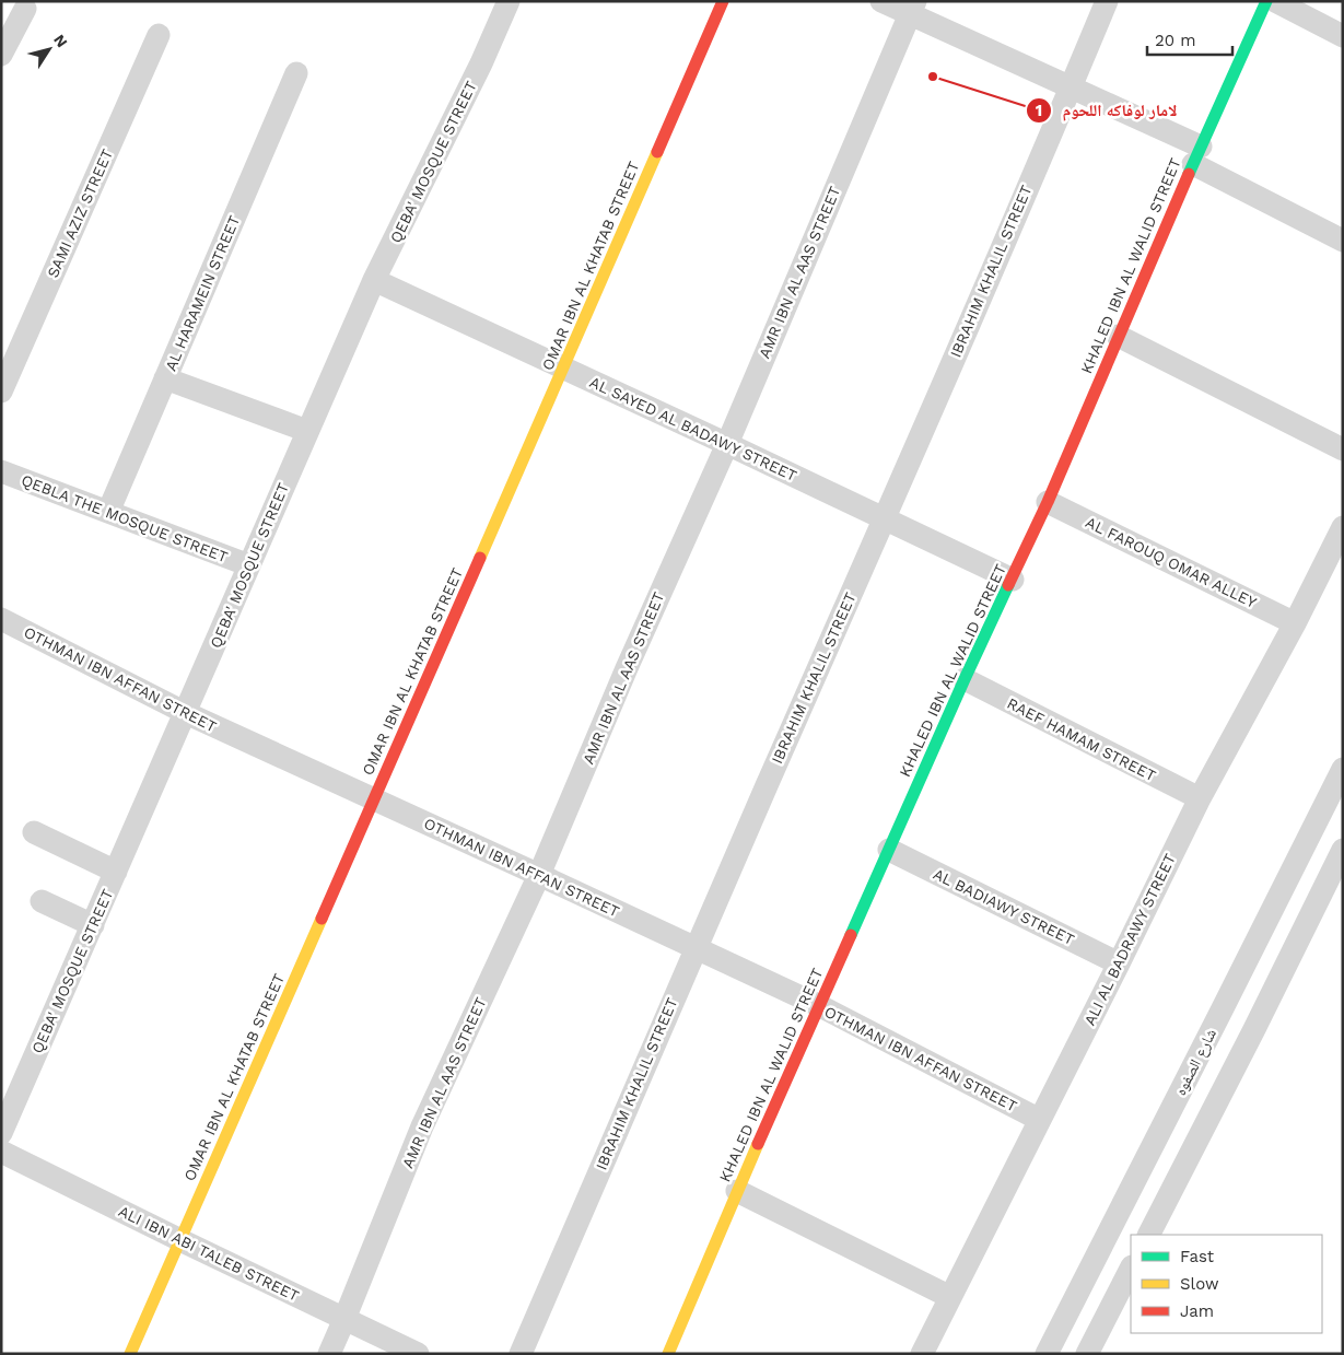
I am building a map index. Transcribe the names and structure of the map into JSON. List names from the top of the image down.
{
  "streets": {
    "street": [
      "QEBA' MOSQUE STREET",
      "SAMI AZIZ STREET",
      "OMAR IBN AL KHATAB STREET",
      "KHALED IBN AL WALID STREET",
      "IBRAHIM KHALIL STREET",
      "AMR IBN AL AAS STREET",
      "AL HARAMEIN STREET",
      "AL SAYED AL BADAWY STREET",
      "QEBLA THE MOSQUE STREET",
      "AL FAROUQ OMAR ALLEY",
      "OTHMAN IBN AFFAN STREET",
      "RAEF HAMAM STREET",
      "AL BADIAWY STREET",
      "ALI AL BADRAWY STREET",
      "شارع الصفوه",
      "ALI IBN ABI TALEB STREET"
    ]
  },
  "crossings": [
    ["QEBA' MOSQUE STREET", "AL SAYED AL BADAWY STREET"],
    ["QEBA' MOSQUE STREET", "QEBLA THE MOSQUE STREET"],
    ["QEBA' MOSQUE STREET", "OTHMAN IBN AFFAN STREET"],
    ["OMAR IBN AL KHATAB STREET", "AL SAYED AL BADAWY STREET"],
    ["OMAR IBN AL KHATAB STREET", "OTHMAN IBN AFFAN STREET"],
    ["OMAR IBN AL KHATAB STREET", "ALI IBN ABI TALEB STREET"],
    ["KHALED IBN AL WALID STREET", "AL SAYED AL BADAWY STREET"],
    ["KHALED IBN AL WALID STREET", "AL FAROUQ OMAR ALLEY"],
    ["KHALED IBN AL WALID STREET", "OTHMAN IBN AFFAN STREET"],
    ["KHALED IBN AL WALID STREET", "RAEF HAMAM STREET"],
    ["KHALED IBN AL WALID STREET", "AL BADIAWY STREET"],
    ["IBRAHIM KHALIL STREET", "AL SAYED AL BADAWY STREET"],
    ["IBRAHIM KHALIL STREET", "OTHMAN IBN AFFAN STREET"],
    ["AMR IBN AL AAS STREET", "AL SAYED AL BADAWY STREET"],
    ["AMR IBN AL AAS STREET", "OTHMAN IBN AFFAN STREET"],
    ["AMR IBN AL AAS STREET", "ALI IBN ABI TALEB STREET"],
    ["AL HARAMEIN STREET", "QEBLA THE MOSQUE STREET"],
    ["AL FAROUQ OMAR ALLEY", "ALI AL BADRAWY STREET"],
    ["OTHMAN IBN AFFAN STREET", "ALI AL BADRAWY STREET"],
    ["RAEF HAMAM STREET", "ALI AL BADRAWY STREET"],
    ["AL BADIAWY STREET", "ALI AL BADRAWY STREET"]
  ],
  "places": ["لامار لوفاكه اللحوم"],
  "legend": ["Fast", "Slow", "Jam"],
  "scale_bar": "20 m",
  "north": "top right"
}
